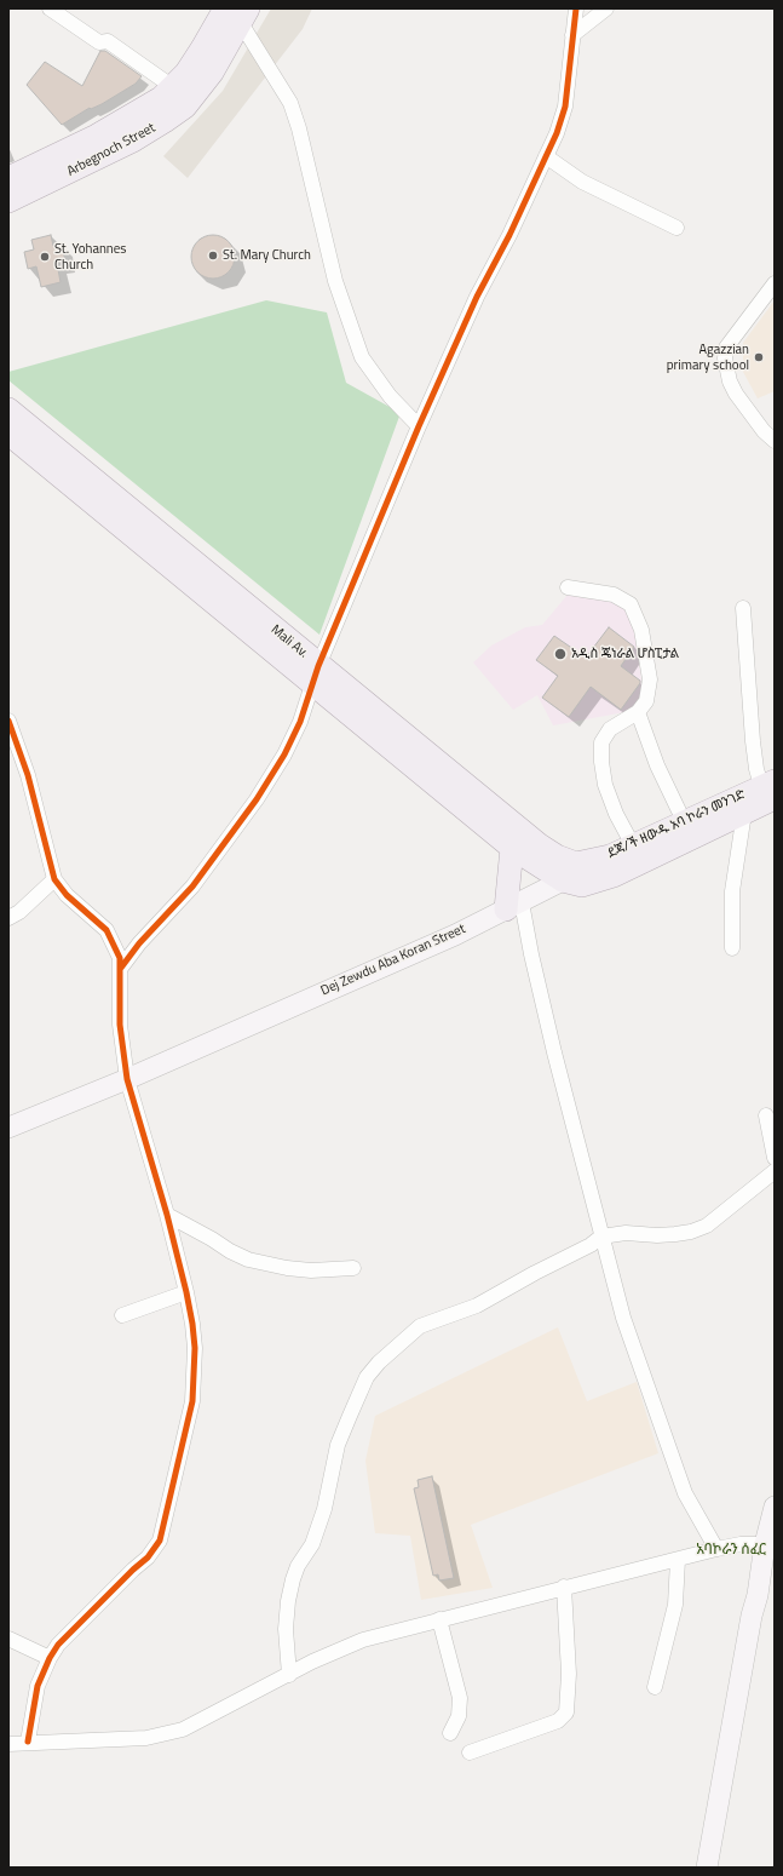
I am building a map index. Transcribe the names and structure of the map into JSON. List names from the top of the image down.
{
  "streets": {
    "main road": [
      "Arbegnoch Street",
      "Mali Av.",
      "ደጃ/ች ዘውዱ አባ ኮራን መንገድ",
      "Dej Zewdu Aba Koran Street"
    ]
  },
  "crossings": [
    ["Mali Av.", "ደጃ/ች ዘውዱ አባ ኮራን መንገድ"],
    ["Mali Av.", "Dej Zewdu Aba Koran Street"],
    ["ደጃ/ች ዘውዱ አባ ኮራን መንገድ", "Dej Zewdu Aba Koran Street"]
  ],
  "districts": ["አባኮራን ሰፈር"],
  "places": [
    "St. Mary Church",
    "St. Yohannes Church",
    "Agazzian primary school",
    "አዲስ ጄነራል ሆስፒታል"
  ]
}
